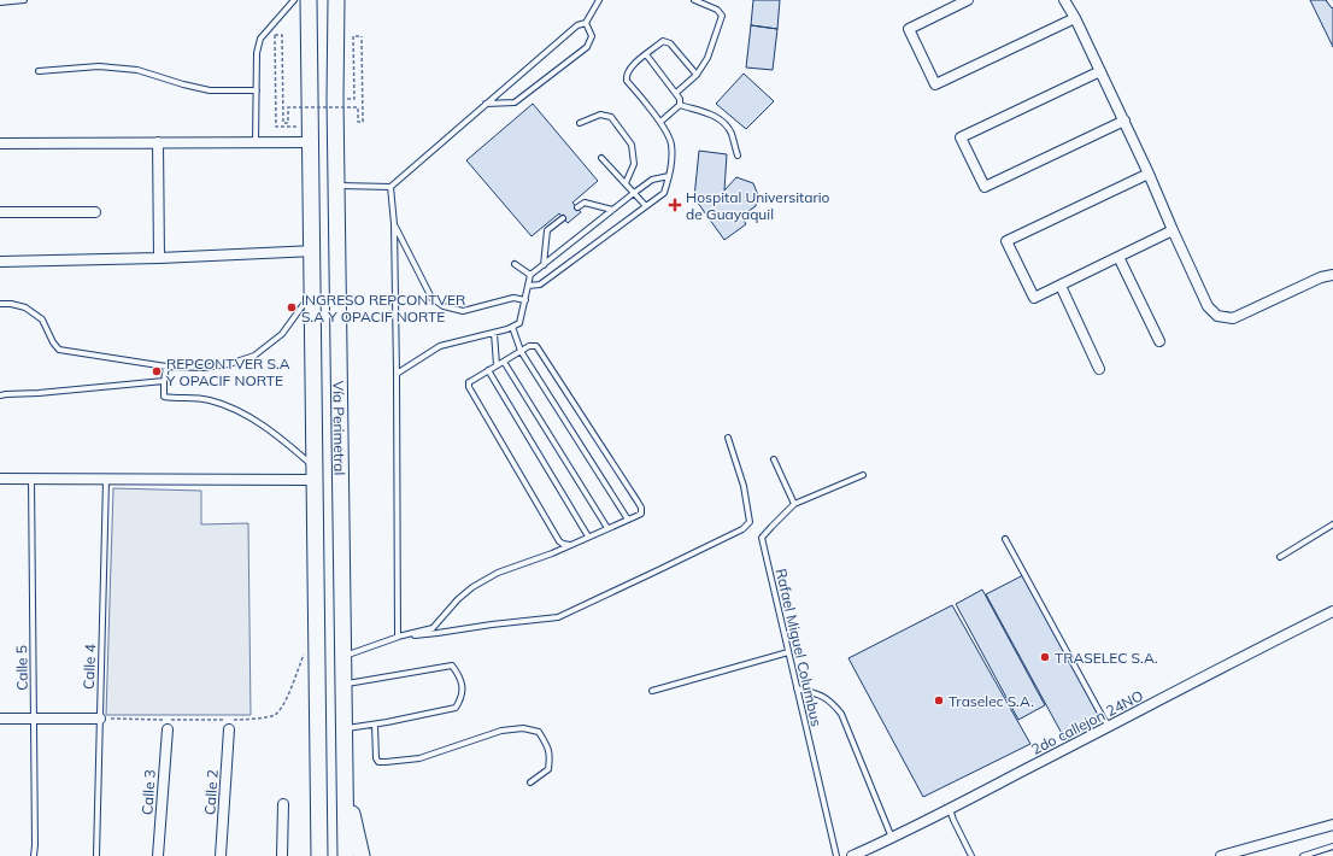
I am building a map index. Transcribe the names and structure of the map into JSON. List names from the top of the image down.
{
  "streets": {
    "highway": ["Vía Perimetral"],
    "street": ["2do callejon 24NO", "Calle 3", "Calle 2"],
    "lane": ["Rafael Miguel Columbus", "Calle 4", "Calle 5"]
  },
  "places": {
    "health": ["Hospital Universitario de Guayaquil"],
    "other": [
      "INGRESO REPCONTVER S.A Y OPACIF NORTE",
      "REPCONTVER S.A Y OPACIF NORTE",
      "TRASELEC S.A.",
      "Traselec S.A."
    ]
  }
}
